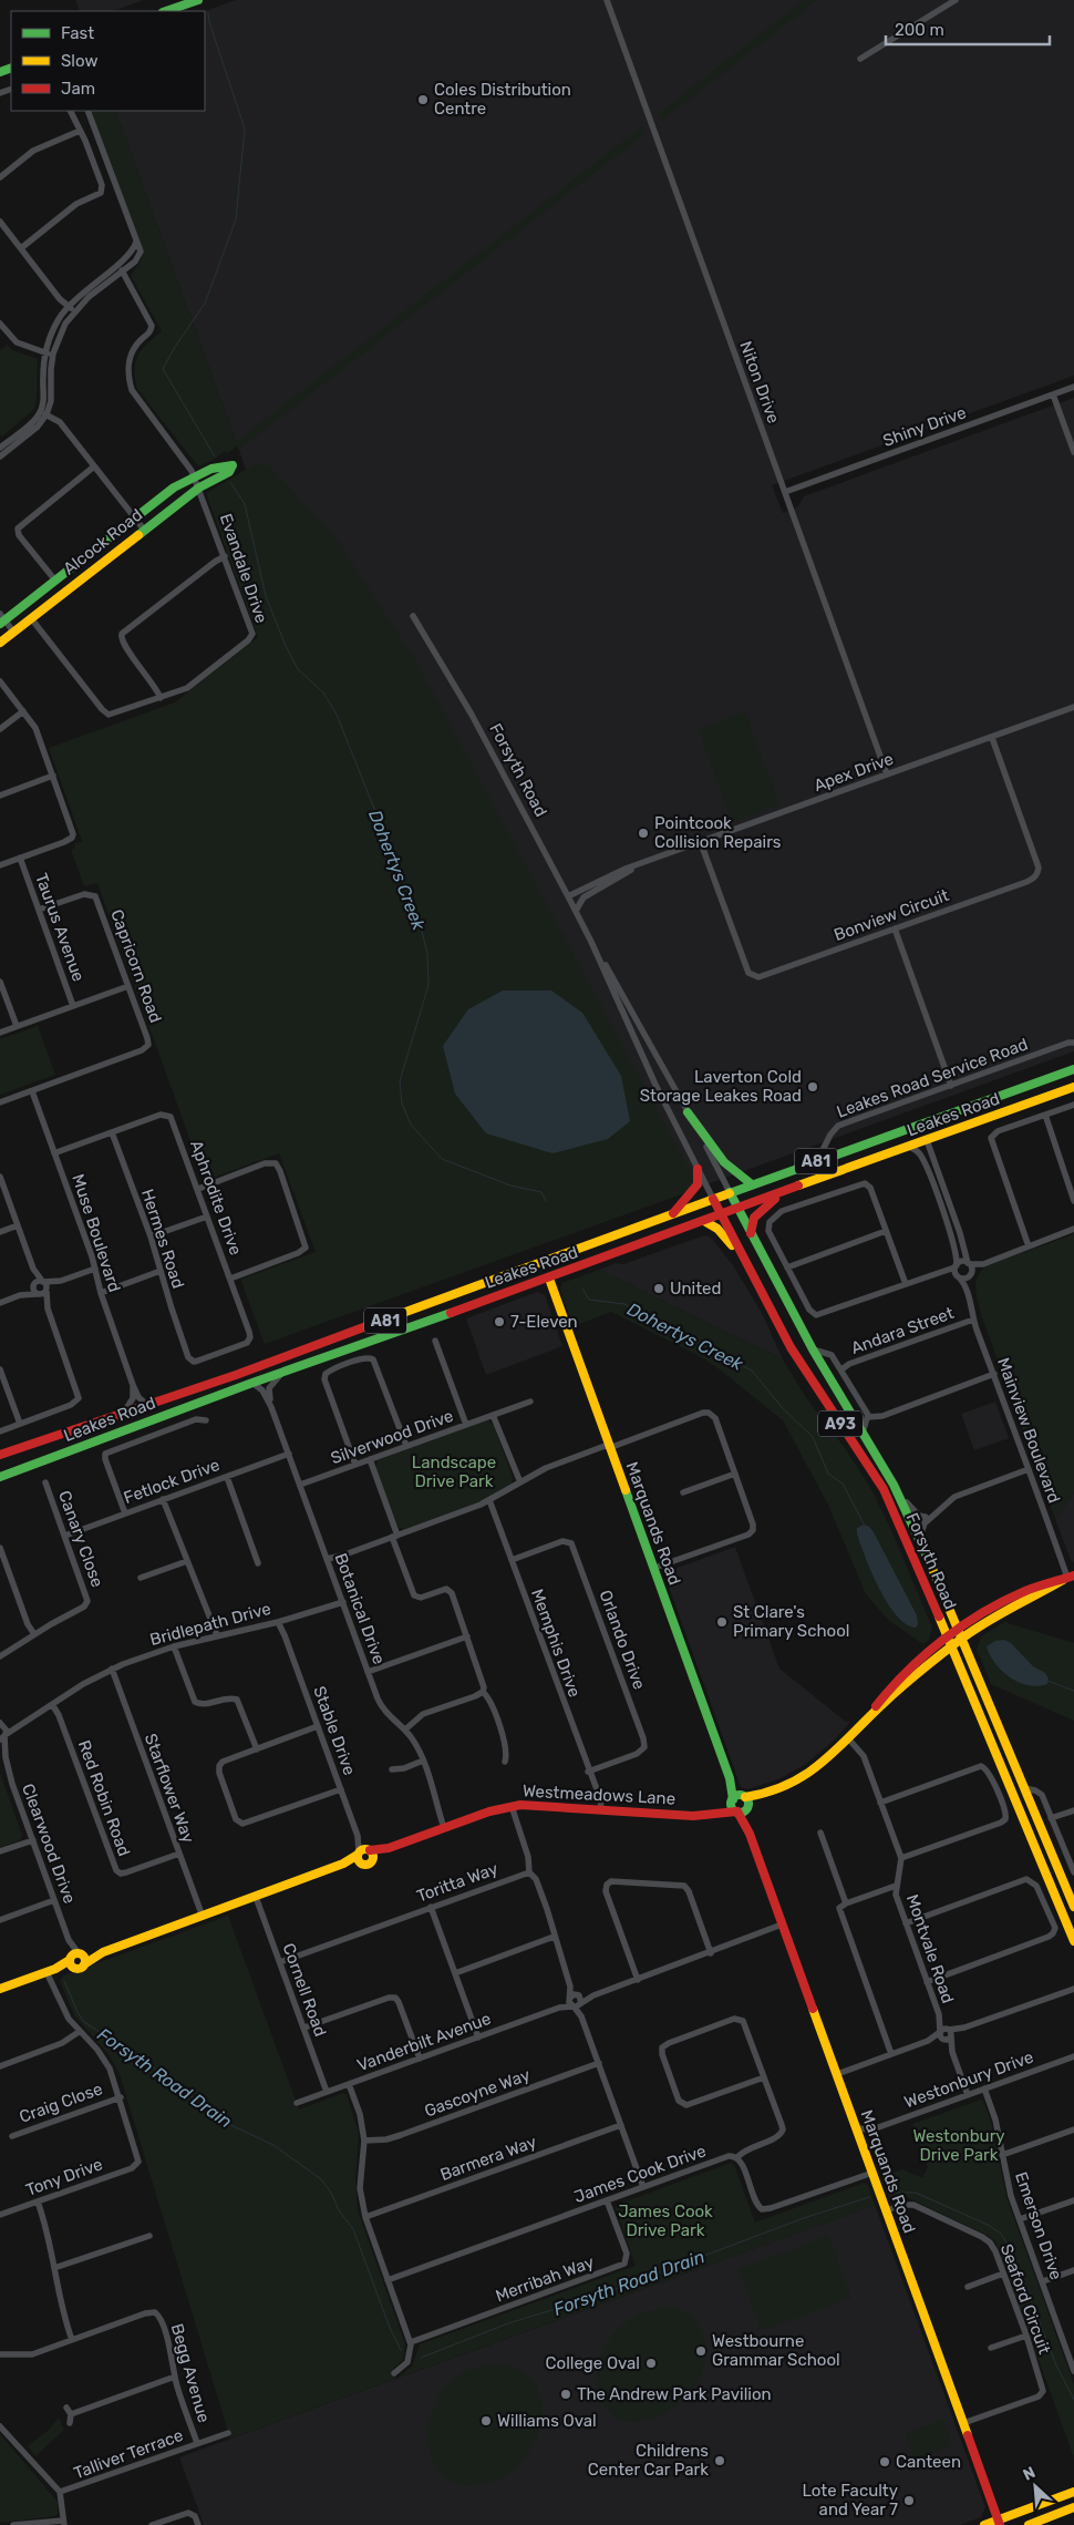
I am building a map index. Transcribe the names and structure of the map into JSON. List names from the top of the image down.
{
  "streets": {
    "main road": [
      "Alcock Road",
      "Forsyth Road",
      "Leakes Road",
      "A81",
      "A93",
      "Marquands Road",
      "Westmeadows Lane"
    ],
    "street": [
      "Niton Drive",
      "Shiny Drive",
      "Evandale Drive",
      "Apex Drive",
      "Bonview Circuit",
      "Taurus Avenue",
      "Capricorn Road",
      "Leakes Road Service Road",
      "Aphrodite Drive",
      "Muse Boulevard",
      "Hermes Road",
      "Andara Street",
      "Mainview Boulevard",
      "Silverwood Drive",
      "Fetlock Drive",
      "Canary Close",
      "Botanical Drive",
      "Bridlepath Drive",
      "Orlando Drive",
      "Memphis Drive",
      "Stable Drive",
      "Starflower Way",
      "Red Robin Road",
      "Clearwood Drive",
      "Toritta Way",
      "Montvale Road",
      "Cornell Road",
      "Vanderbilt Avenue",
      "Westonbury Drive",
      "Gascoyne Way",
      "Craig Close",
      "Barmera Way",
      "James Cook Drive",
      "Tony Drive",
      "Emerson Drive",
      "Merribah Way",
      "Seaford Circuit",
      "Begg Avenue",
      "Talliver Terrace"
    ]
  },
  "crossings": [
    ["Niton Drive", "Shiny Drive"],
    ["Niton Drive", "Apex Drive"],
    ["Alcock Road", "Evandale Drive"],
    ["Forsyth Road", "Apex Drive"],
    ["Forsyth Road", "Leakes Road"],
    ["Forsyth Road", "A93"],
    ["Apex Drive", "Bonview Circuit"],
    ["Taurus Avenue", "Capricorn Road"],
    ["Capricorn Road", "Muse Boulevard"],
    ["Leakes Road Service Road", "Leakes Road"],
    ["Leakes Road", "Muse Boulevard"],
    ["Leakes Road", "A93"],
    ["Leakes Road", "Marquands Road"],
    ["Leakes Road", "Botanical Drive"],
    ["Aphrodite Drive", "Muse Boulevard"],
    ["Aphrodite Drive", "Hermes Road"],
    ["Andara Street", "Mainview Boulevard"],
    ["Silverwood Drive", "Botanical Drive"],
    ["Fetlock Drive", "Canary Close"],
    ["Fetlock Drive", "Botanical Drive"],
    ["Marquands Road", "Westmeadows Lane"],
    ["Marquands Road", "Vanderbilt Avenue"],
    ["Marquands Road", "Westonbury Drive"],
    ["Marquands Road", "Seaford Circuit"],
    ["Botanical Drive", "Bridlepath Drive"],
    ["Botanical Drive", "Westmeadows Lane"],
    ["Bridlepath Drive", "Stable Drive"],
    ["Bridlepath Drive", "Starflower Way"],
    ["Bridlepath Drive", "Red Robin Road"],
    ["Bridlepath Drive", "Clearwood Drive"],
    ["Orlando Drive", "Memphis Drive"],
    ["Memphis Drive", "Westmeadows Lane"],
    ["Stable Drive", "Westmeadows Lane"],
    ["Starflower Way", "Westmeadows Lane"],
    ["Starflower Way", "Red Robin Road"],
    ["Westmeadows Lane", "Clearwood Drive"],
    ["Westmeadows Lane", "Cornell Road"],
    ["Toritta Way", "Cornell Road"],
    ["Cornell Road", "Vanderbilt Avenue"],
    ["Westonbury Drive", "Emerson Drive"],
    ["Craig Close", "Tony Drive"],
    ["James Cook Drive", "Merribah Way"],
    ["Begg Avenue", "Talliver Terrace"]
  ],
  "water": ["Dohertys Creek", "Forsyth Road Drain"],
  "parks": ["Landscape Drive Park", "Westonbury Drive Park", "James Cook Drive Park"],
  "places": [
    "Coles Distribution Centre",
    "Pointcook Collision Repairs",
    "Laverton Cold Storage Leakes Road",
    "United",
    "7-Eleven",
    "St Clare's Primary School",
    "Westbourne Grammar School",
    "College Oval",
    "The Andrew Park Pavilion",
    "Williams Oval",
    "Childrens Center Car Park",
    "Canteen",
    "Lote Faculty and Year 7"
  ],
  "legend": ["Fast", "Slow", "Jam"],
  "scale_bar": "200 m",
  "north": "top left"
}
